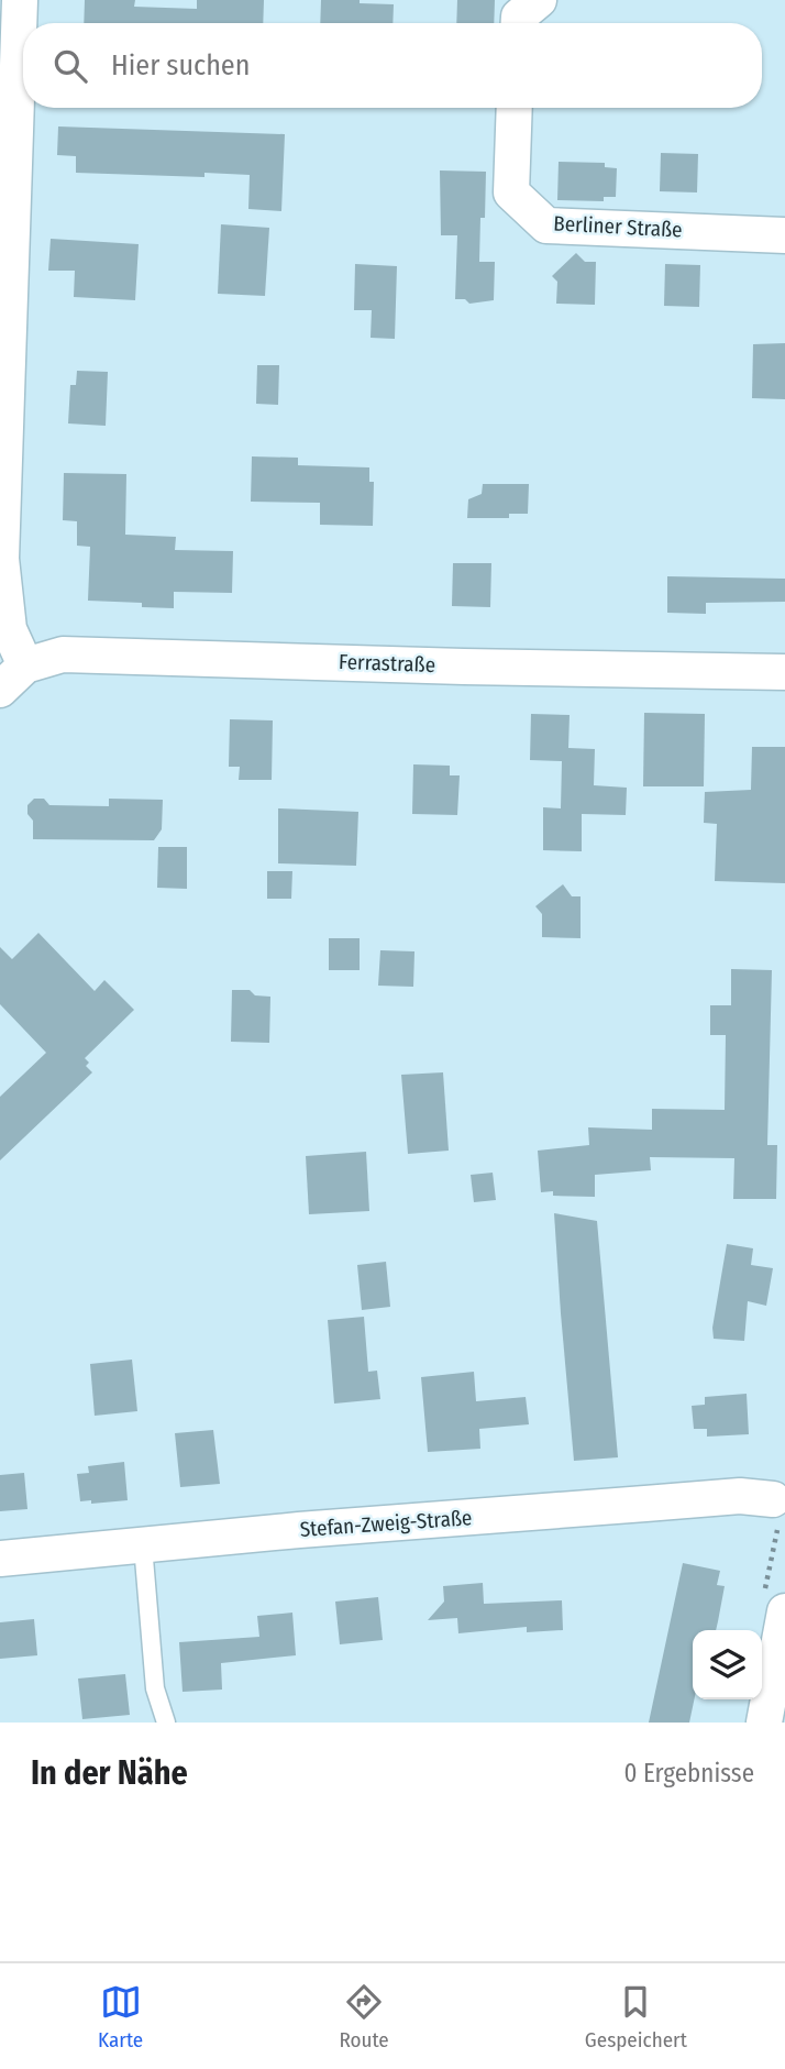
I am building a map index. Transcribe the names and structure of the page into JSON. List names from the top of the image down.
{
  "streets": {
    "street": ["Berliner Straße", "Ferrastraße", "Stefan-Zweig-Straße"]
  },
  "page": {
    "search": "Hier suchen",
    "heading": ["In der Nähe", "0 Ergebnisse"],
    "nav": ["Karte", "Route", "Gespeichert"]
  }
}
